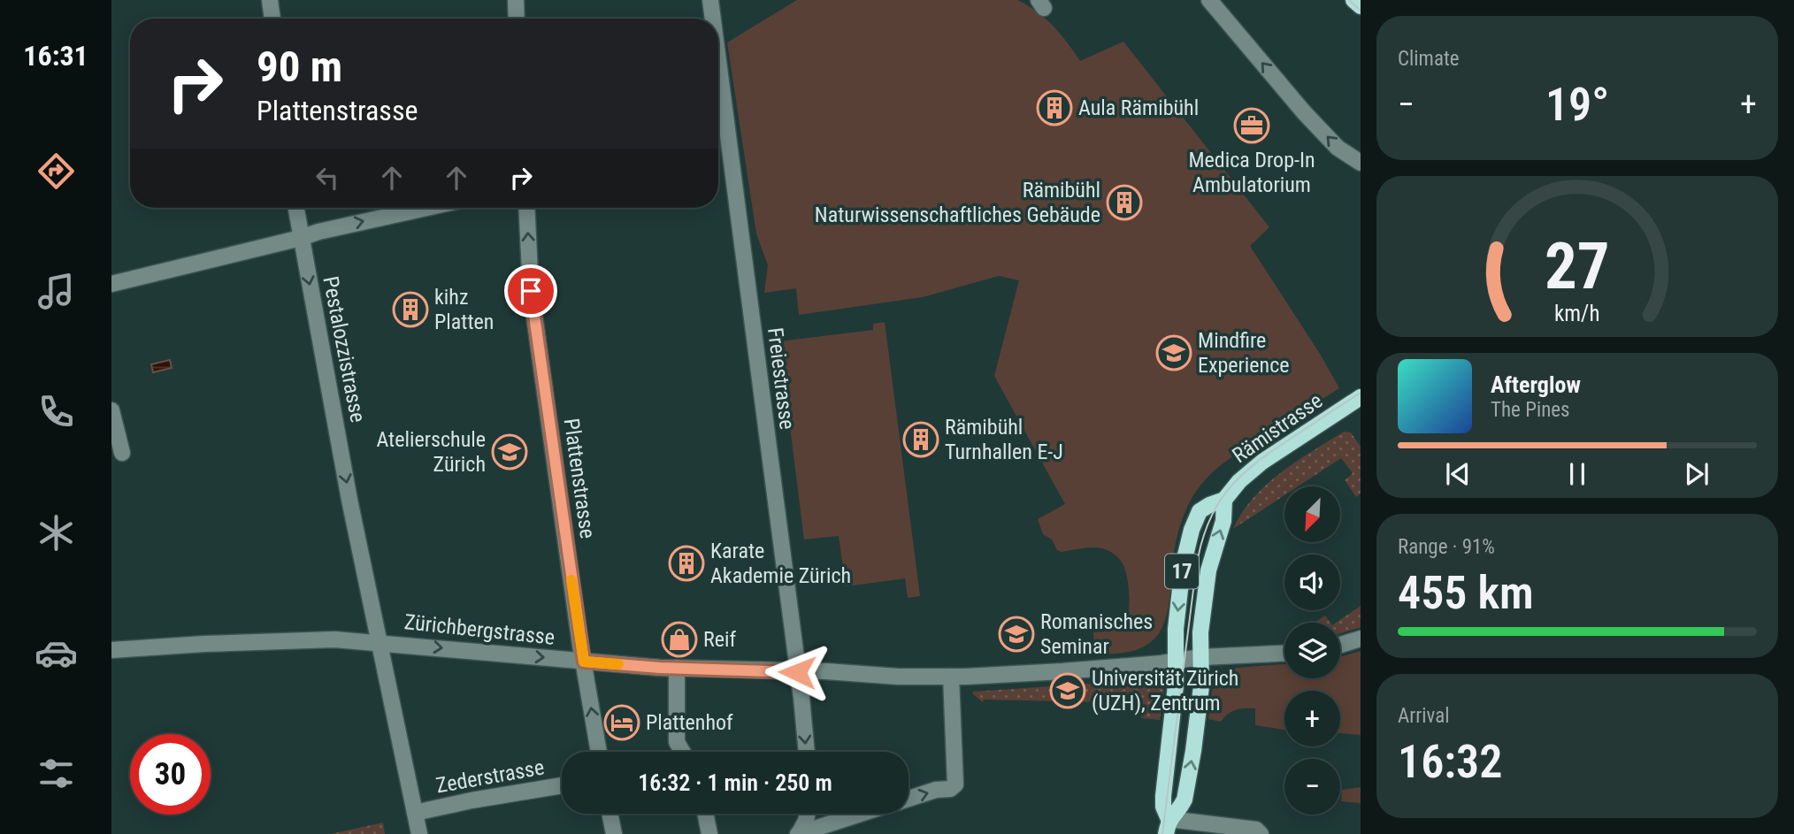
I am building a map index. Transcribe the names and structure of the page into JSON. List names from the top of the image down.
{
  "streets": {
    "main road": ["Rämistrasse", "17"],
    "street": [
      "Pestalozzistrasse",
      "Freiestrasse",
      "Plattenstrasse",
      "Zürichbergstrasse",
      "Zederstrasse"
    ]
  },
  "crossings": [
    ["Pestalozzistrasse", "Zürichbergstrasse"],
    ["Pestalozzistrasse", "Zederstrasse"],
    ["Freiestrasse", "Zürichbergstrasse"],
    ["Rämistrasse", "17"],
    ["Rämistrasse", "Zürichbergstrasse"],
    ["Plattenstrasse", "Zürichbergstrasse"],
    ["17", "Zürichbergstrasse"]
  ],
  "one_way": ["Pestalozzistrasse", "Plattenstrasse"],
  "places": {
    "building": [
      "Aula Rämibühl",
      "Rämibühl Naturwissenschaftliches Gebäude",
      "kihz Platten",
      "Rämibühl Turnhallen E-J",
      "Karate Akademie Zürich"
    ],
    "office": ["Medica Drop-In Ambulatorium"],
    "school or university": [
      "Mindfire Experience",
      "Atelierschule Zürich",
      "Romanisches Seminar",
      "Universität Zürich (UZH), Zentrum"
    ],
    "shop": ["Reif"],
    "hotel": ["Plattenhof"]
  },
  "north": "bottom left",
  "page": {
    "tabs": "16:31",
    "tile": [
      "Climate",
      ["Range · 91%", "455 km"],
      ["Arrival", "16:32"]
    ],
    "turn": ["90 m", "Plattenstrasse"],
    "heat": ["−", "19°", "+"],
    "song": ["Afterglow", "The Pines"],
    "map_buttons": ["+", "−"],
    "limit": "30",
    "trip": "16:32 · 1 min · 250 m",
    "gauge": ["27", "km/h"]
  }
}
